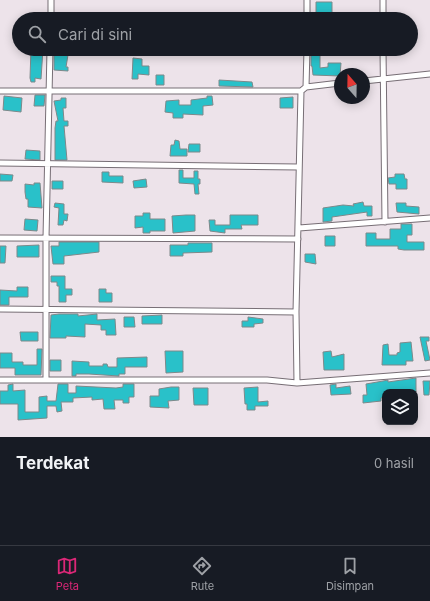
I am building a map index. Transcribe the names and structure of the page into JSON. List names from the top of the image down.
{
  "north": "top",
  "page": {
    "search": "Cari di sini",
    "heading": ["Terdekat", "0 hasil"],
    "nav": ["Peta", "Rute", "Disimpan"]
  }
}
